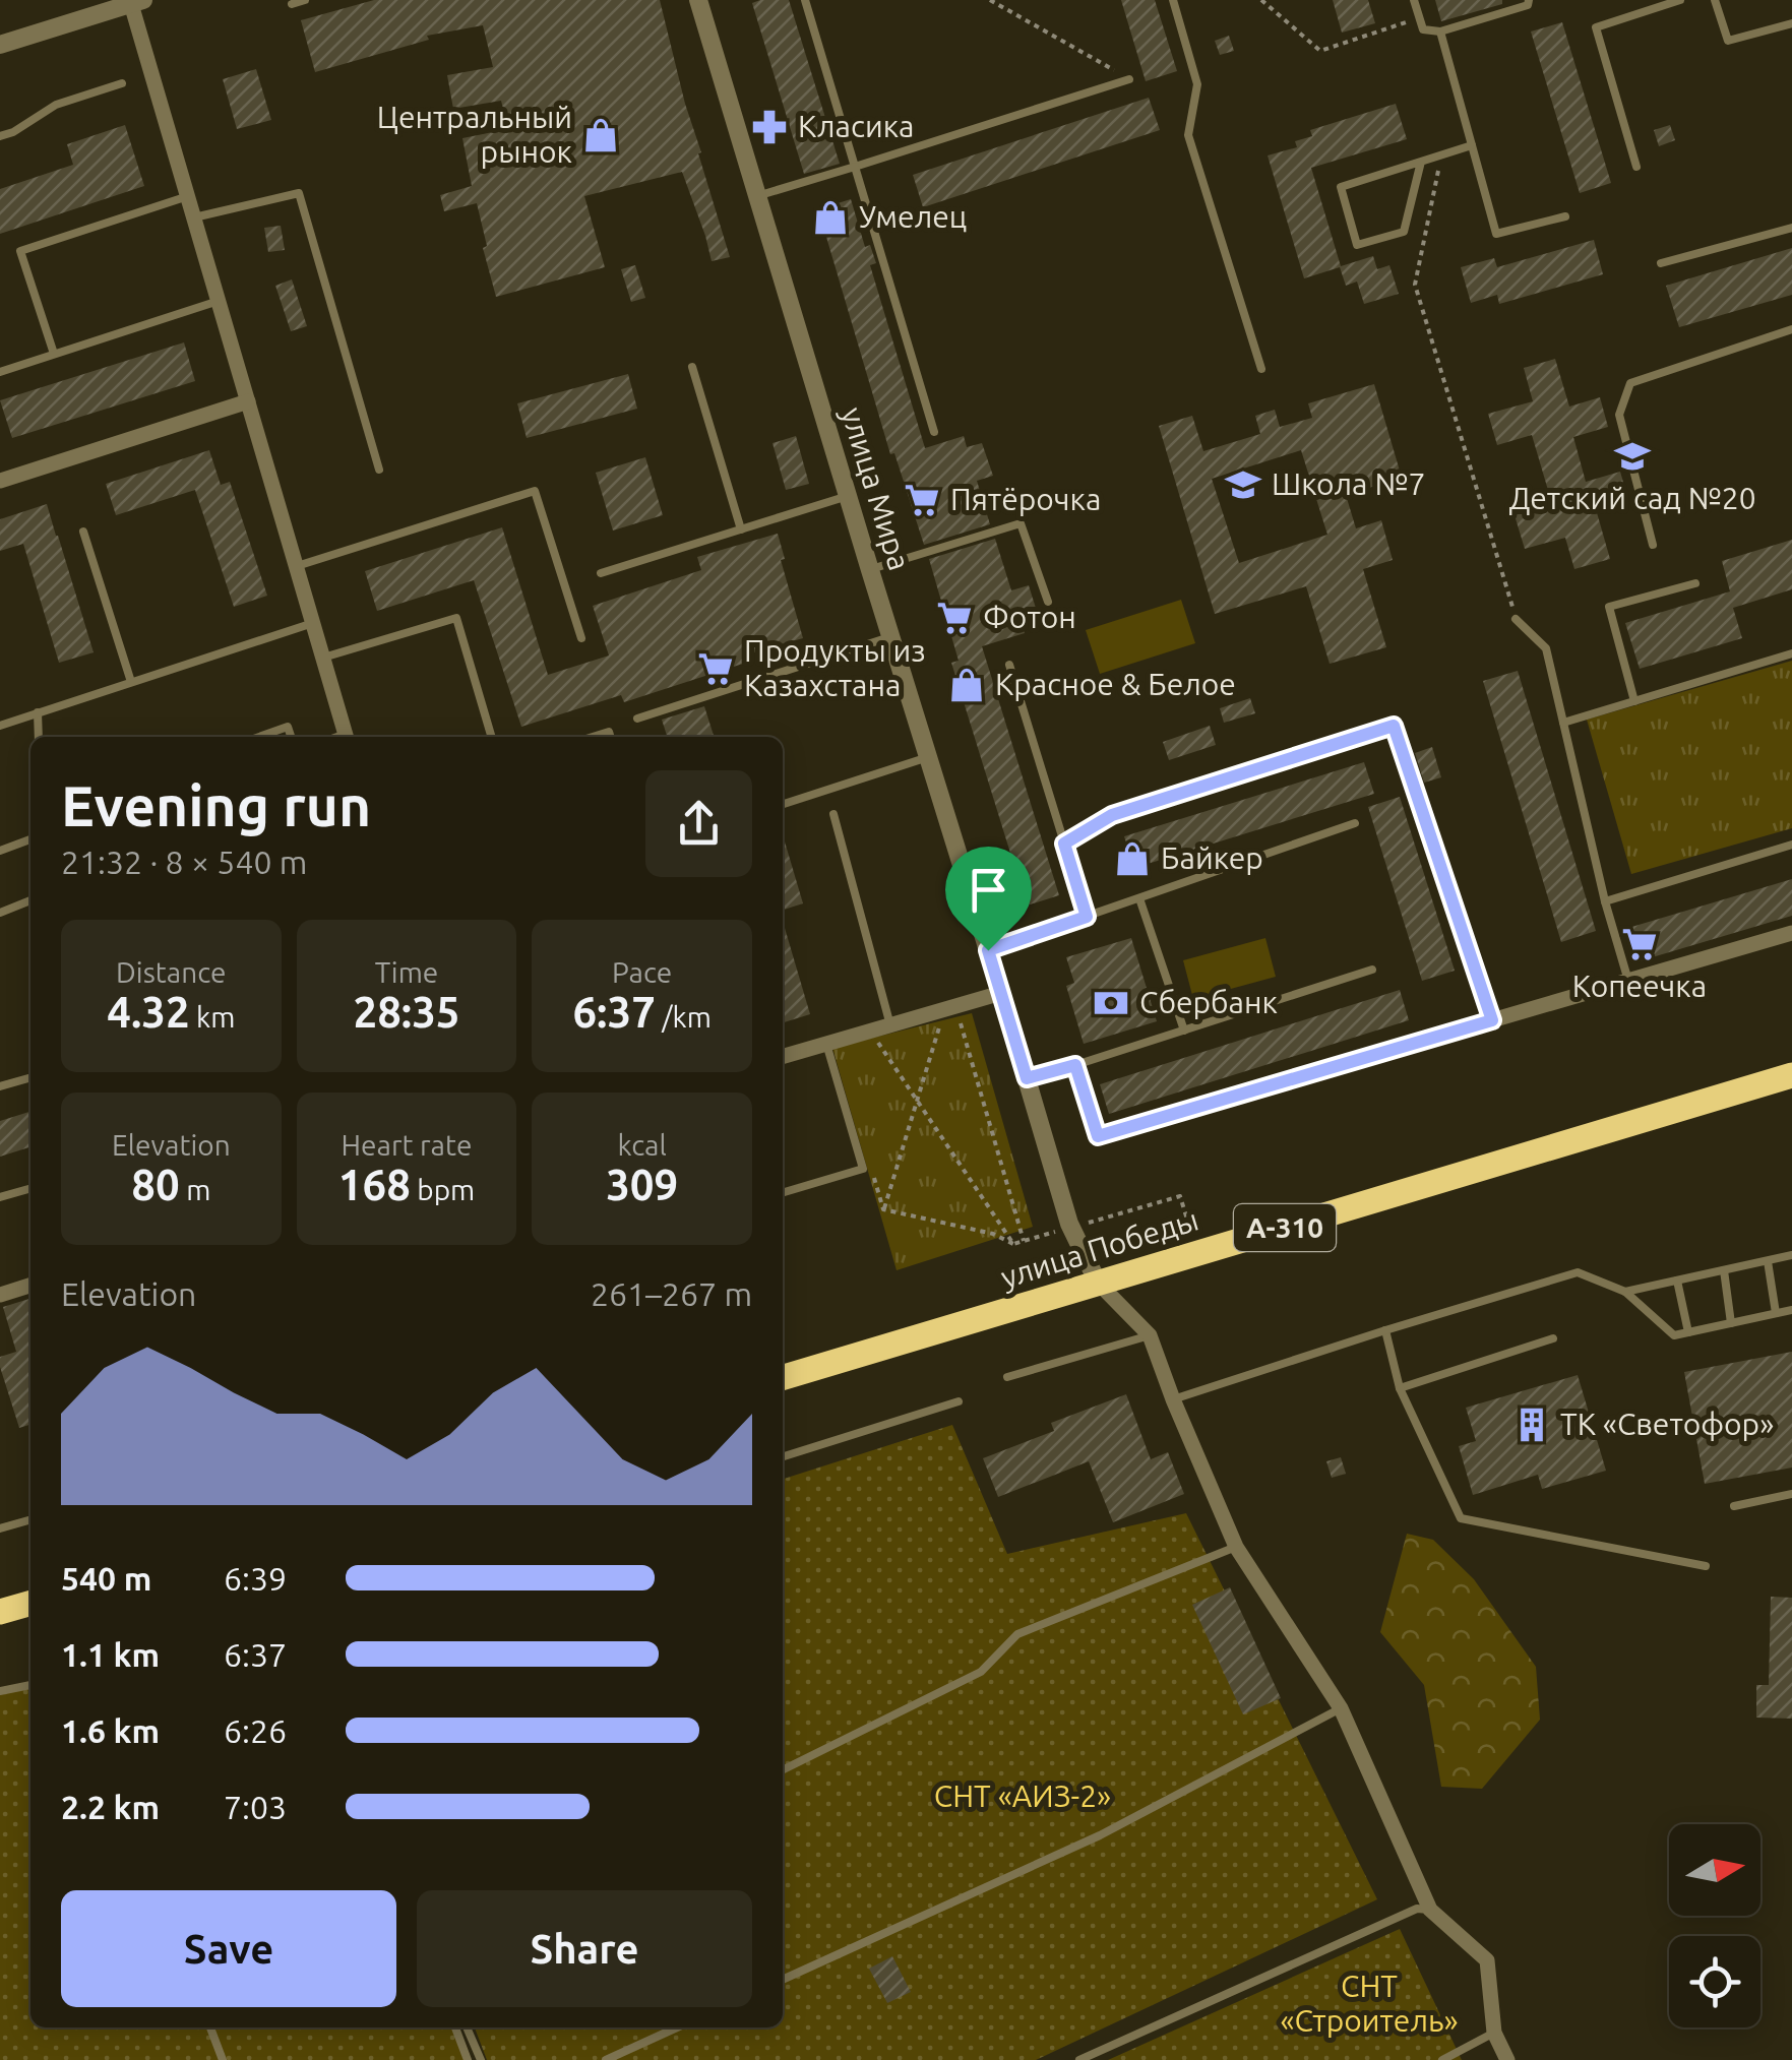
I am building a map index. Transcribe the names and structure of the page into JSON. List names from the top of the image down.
{
  "streets": {
    "highway": ["А-310", "улица Победы"],
    "street": ["улица Мира"]
  },
  "crossings": [
    ["улица Мира", "улица Победы"]
  ],
  "parks": ["СНТ «АИЗ-2»", "СНТ «Строитель»"],
  "places": {
    "pharmacy": ["Класика"],
    "shop": [
      "Центральный рынок",
      "Умелец",
      "Красное & Белое",
      "Байкер"
    ],
    "school or university": ["Детский сад №20", "Школа №7"],
    "supermarket": [
      "Пятёрочка",
      "Фотон",
      "Продукты из Казахстана",
      "Копеечка"
    ],
    "bank": ["Сбербанк"],
    "building": ["ТК «Светофор»"]
  },
  "north": "right",
  "page": {
    "heading": ["Evening run", "21:32 · 8 × 540 m"],
    "stats": [
      ["Distance", "4.32 km"],
      ["Time", "28:35"],
      ["Pace", "6:37 /km"],
      ["Elevation", "80 m"],
      ["Heart rate", "168 bpm"],
      ["kcal", "309"]
    ],
    "chart": ["Elevation", "261–267 m"],
    "list": [
      {
        "name": "540 m",
        "note": "6:39"
      },
      {
        "name": "1.1 km",
        "note": "6:37"
      },
      {
        "name": "1.6 km",
        "note": "6:26"
      },
      {
        "name": "2.2 km",
        "note": "7:03"
      }
    ],
    "buttons": ["Save", "Share"]
  }
}
